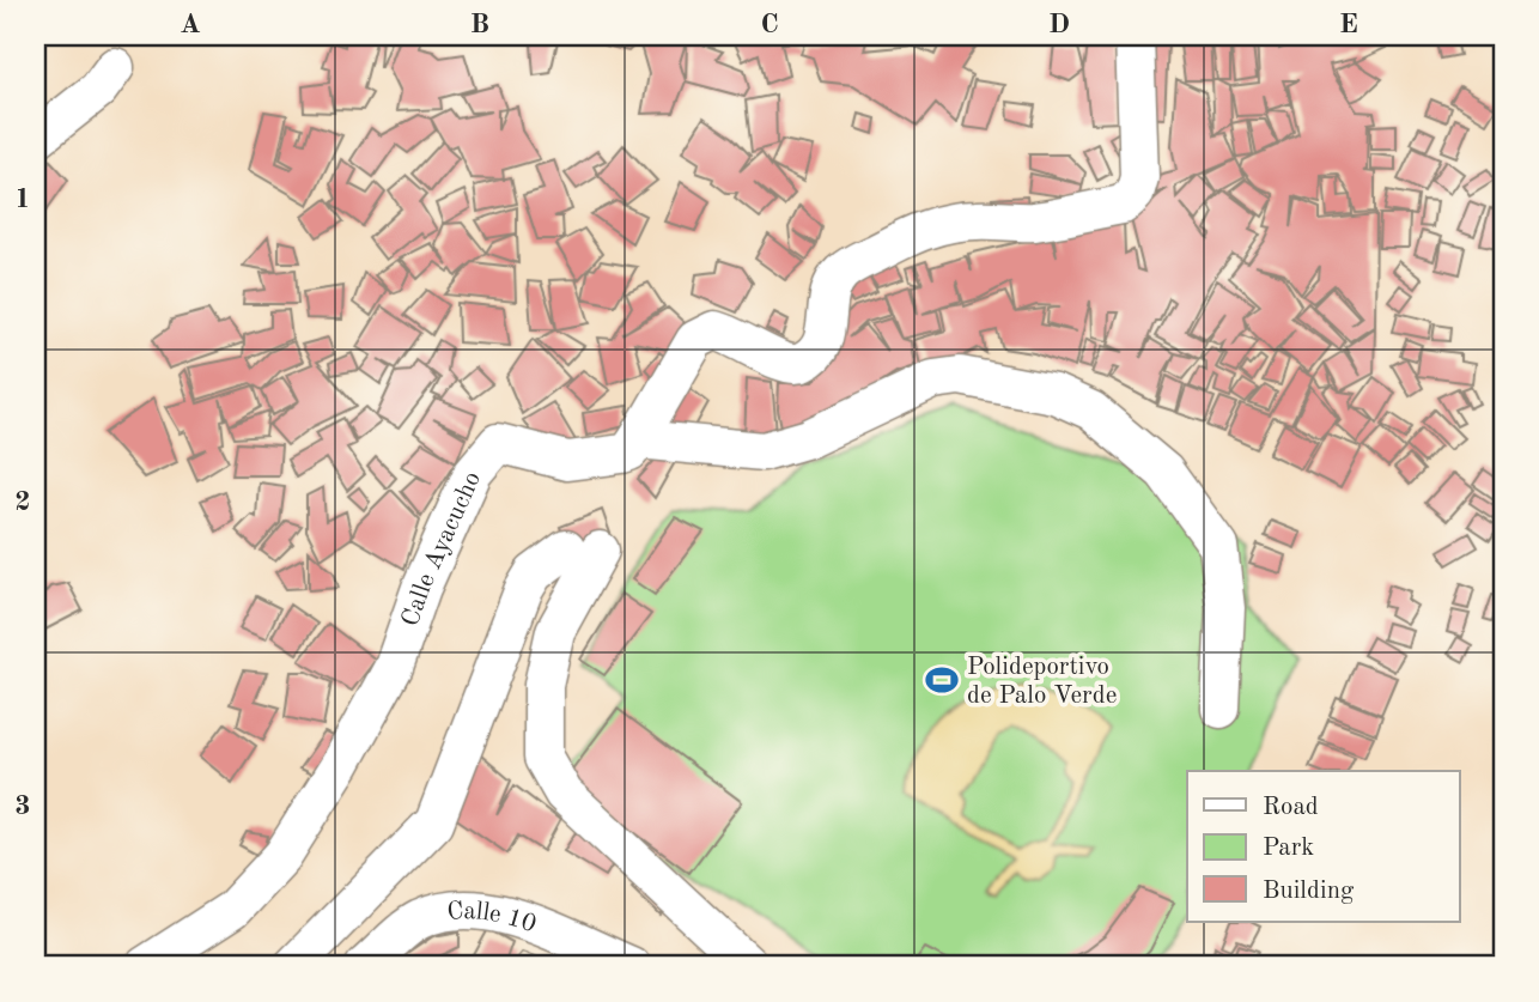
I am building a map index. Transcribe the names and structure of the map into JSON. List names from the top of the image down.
{
  "streets": {
    "street": ["Calle Ayacucho", "Calle 10"]
  },
  "places": {
    "sports": ["Polideportivo de Palo Verde"]
  },
  "legend": ["Road", "Park", "Building"],
  "grid": {
    "columns": [
      "A",
      "B",
      "C",
      "D",
      "E"
    ],
    "rows": ["1", "2", "3"]
  }
}
